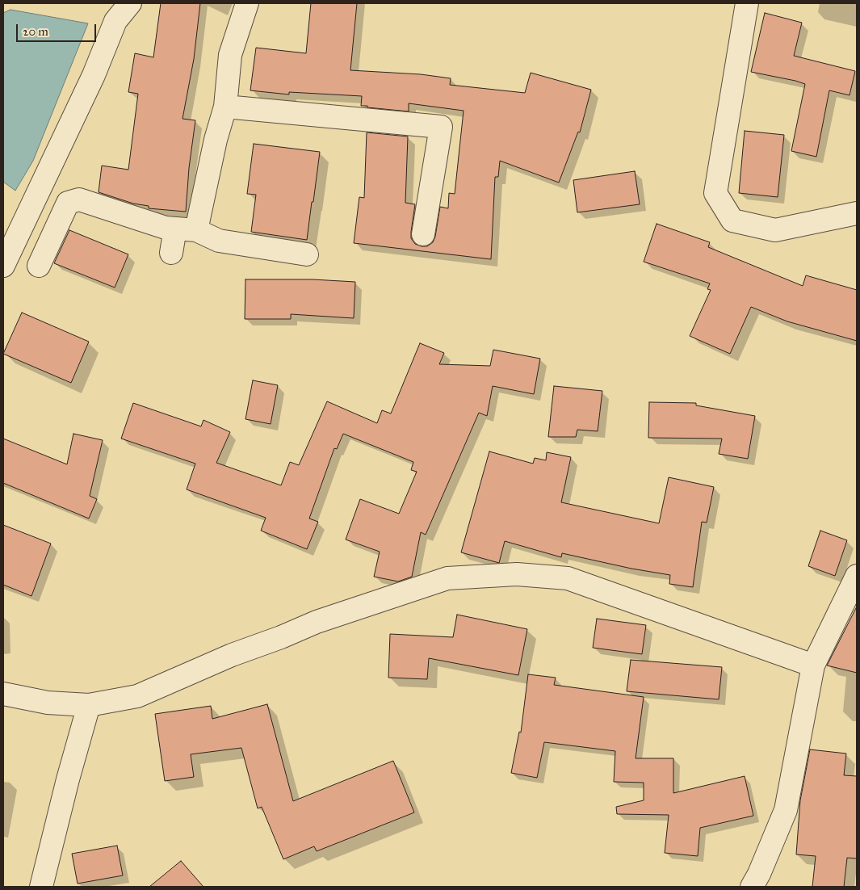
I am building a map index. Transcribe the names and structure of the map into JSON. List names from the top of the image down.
{
  "scale_bar": "20 m"
}
